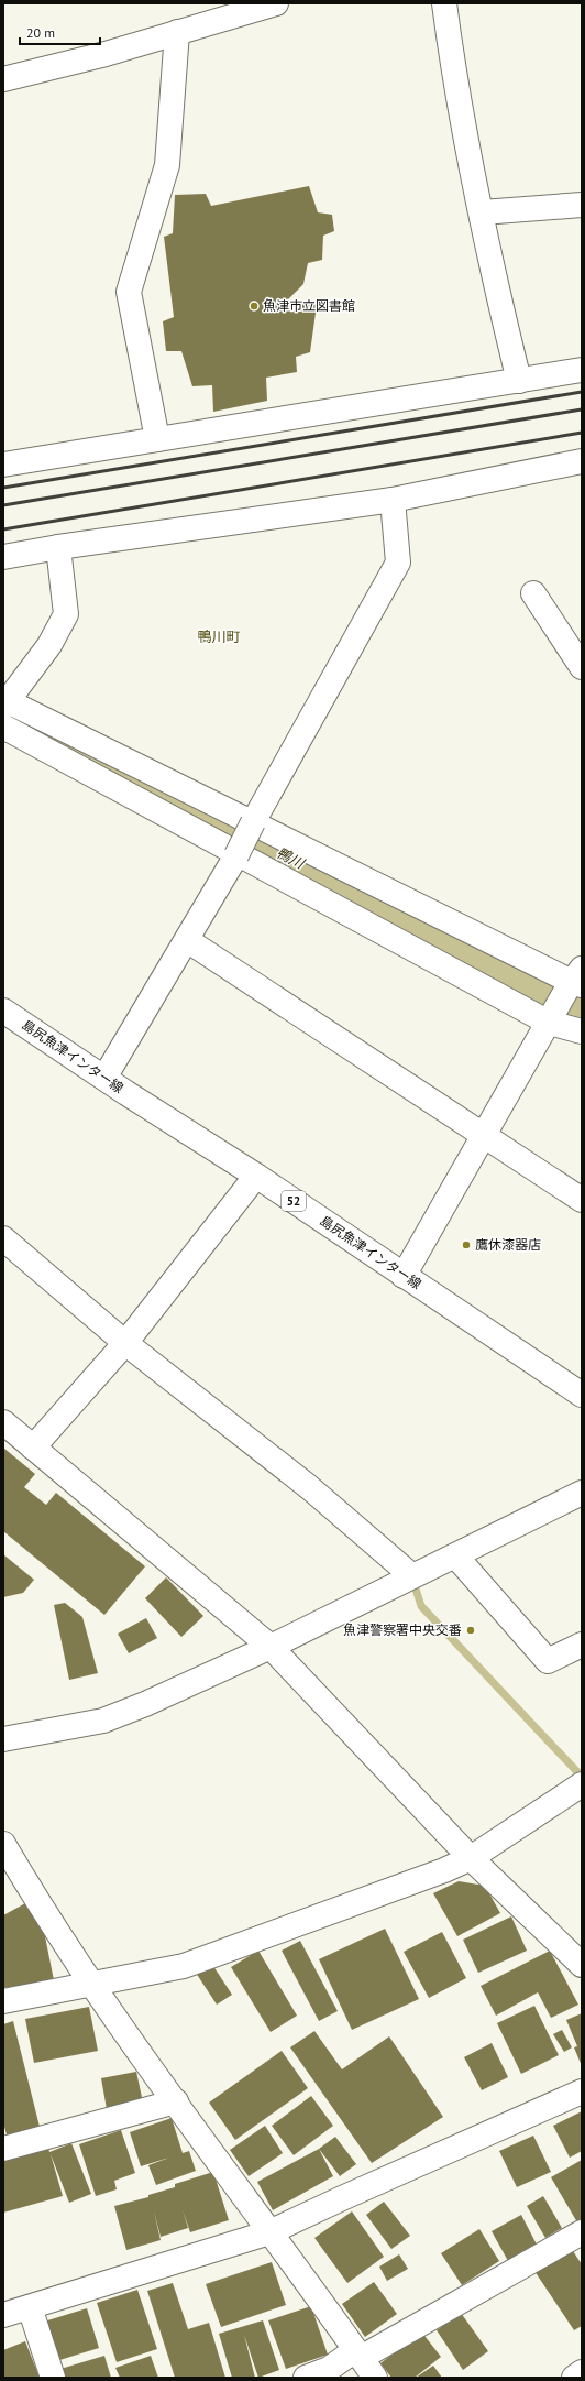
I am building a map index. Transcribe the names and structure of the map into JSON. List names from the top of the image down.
{
  "streets": {
    "street": ["島尻魚津インター線", "52"]
  },
  "districts": ["鴨川町"],
  "water": ["鴨川"],
  "places": ["魚津市立図書館", "鷹休漆器店", "魚津警察署中央交番"],
  "scale_bar": "20 m"
}
